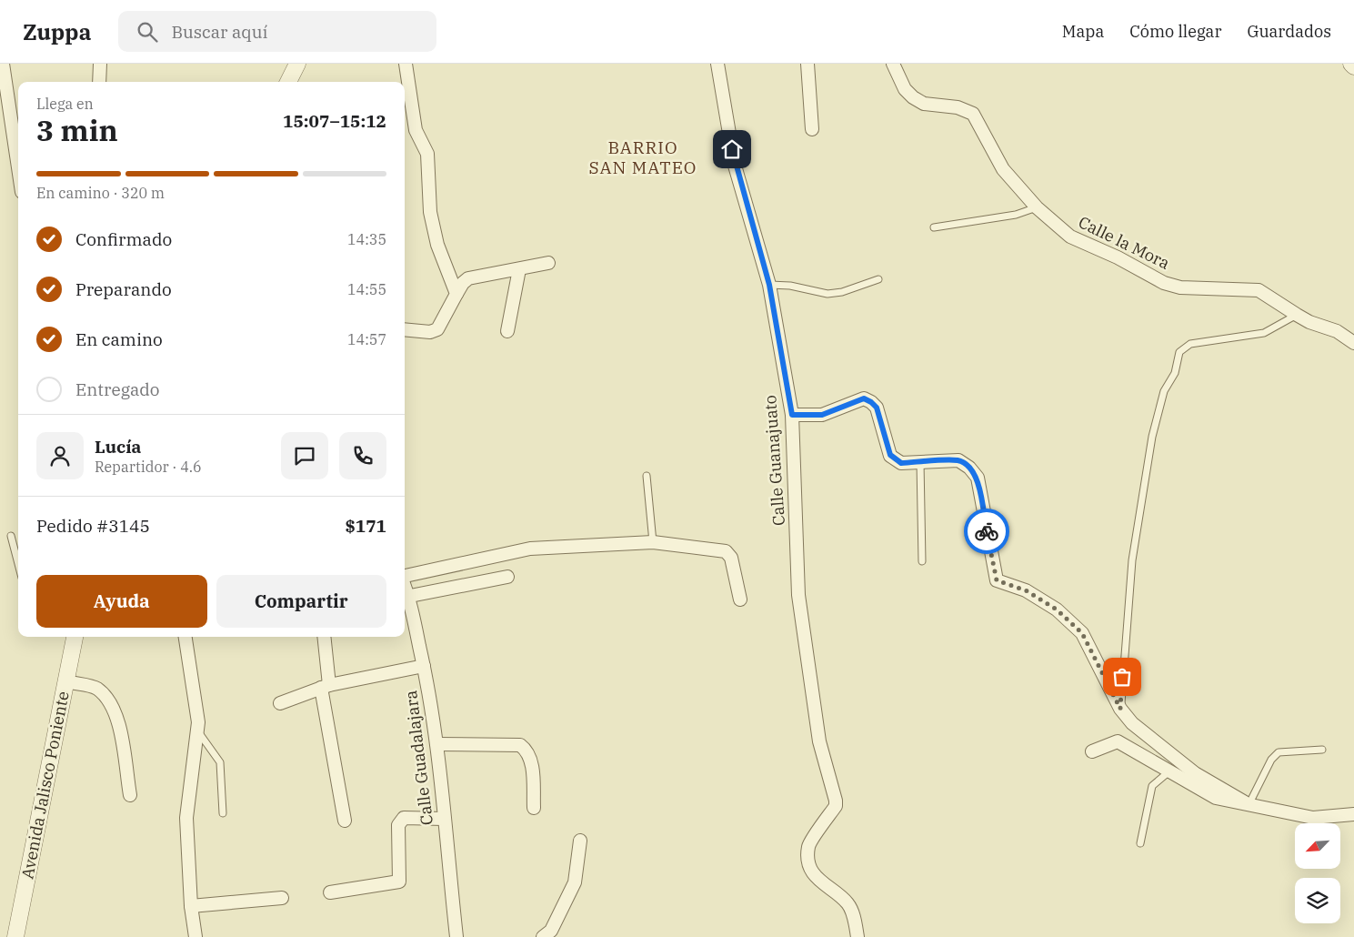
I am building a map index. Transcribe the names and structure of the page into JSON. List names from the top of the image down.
{
  "streets": {
    "street": [
      "Calle la Mora",
      "Calle Guanajuato",
      "Calle Guadalajara",
      "Avenida Jalisco Poniente"
    ]
  },
  "districts": ["BARRIO SAN MATEO"],
  "north": "bottom left",
  "page": {
    "header": "Zuppa",
    "search": "Buscar aquí",
    "nav": ["Mapa", "Cómo llegar", "Guardados"],
    "heading": ["3 min", "Llega en", "15:07–15:12"],
    "panel": [
      "Lucía",
      "Repartidor · 4.6",
      "Pedido #3145",
      "$171"
    ],
    "bar": "En camino · 320 m",
    "list": [
      ["Confirmado", "14:35"],
      ["Preparando", "14:55"],
      ["En camino", "14:57"],
      "Entregado"
    ],
    "buttons": ["Ayuda", "Compartir"]
  }
}
